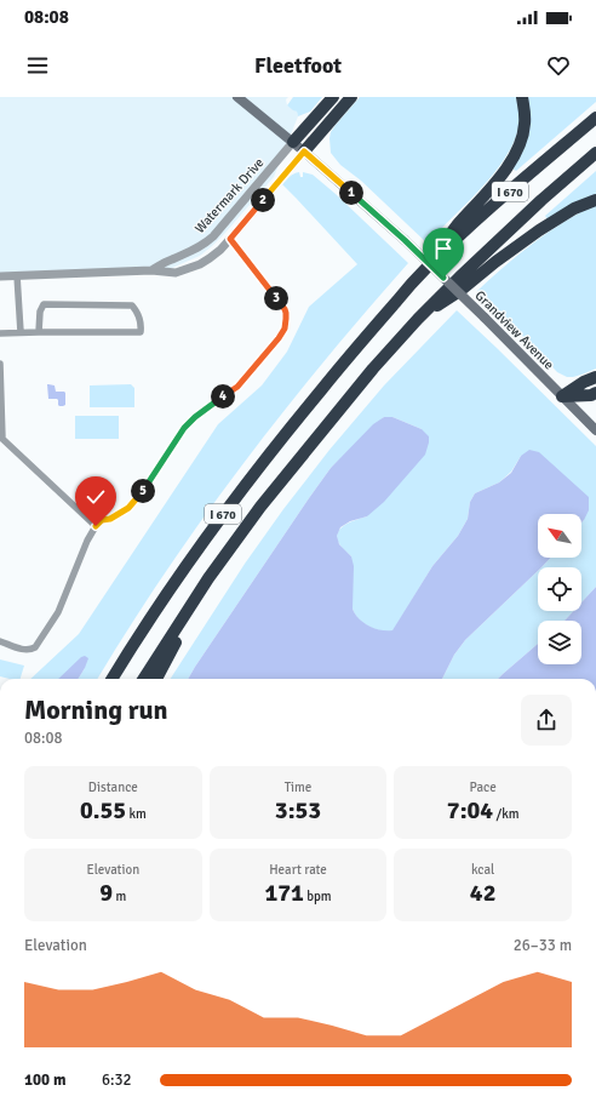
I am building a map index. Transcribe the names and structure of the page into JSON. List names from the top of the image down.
{
  "streets": {
    "highway": ["I 670"],
    "main road": ["Grandview Avenue"],
    "street": ["Watermark Drive"]
  },
  "crossings": [
    ["Watermark Drive", "Grandview Avenue"]
  ],
  "north": "top left",
  "page": {
    "status": "08:08",
    "header": "Fleetfoot",
    "pins": [
      "1",
      "2",
      "3",
      "4",
      "5"
    ],
    "heading": ["Morning run", "08:08"],
    "stats": [
      ["Distance", "0.55 km"],
      ["Time", "3:53"],
      ["Pace", "7:04 /km"],
      ["Elevation", "9 m"],
      ["Heart rate", "171 bpm"],
      ["kcal", "42"]
    ],
    "chart": ["Elevation", "26–33 m"],
    "list": [
      {
        "name": "100 m",
        "note": "6:32"
      }
    ]
  }
}
